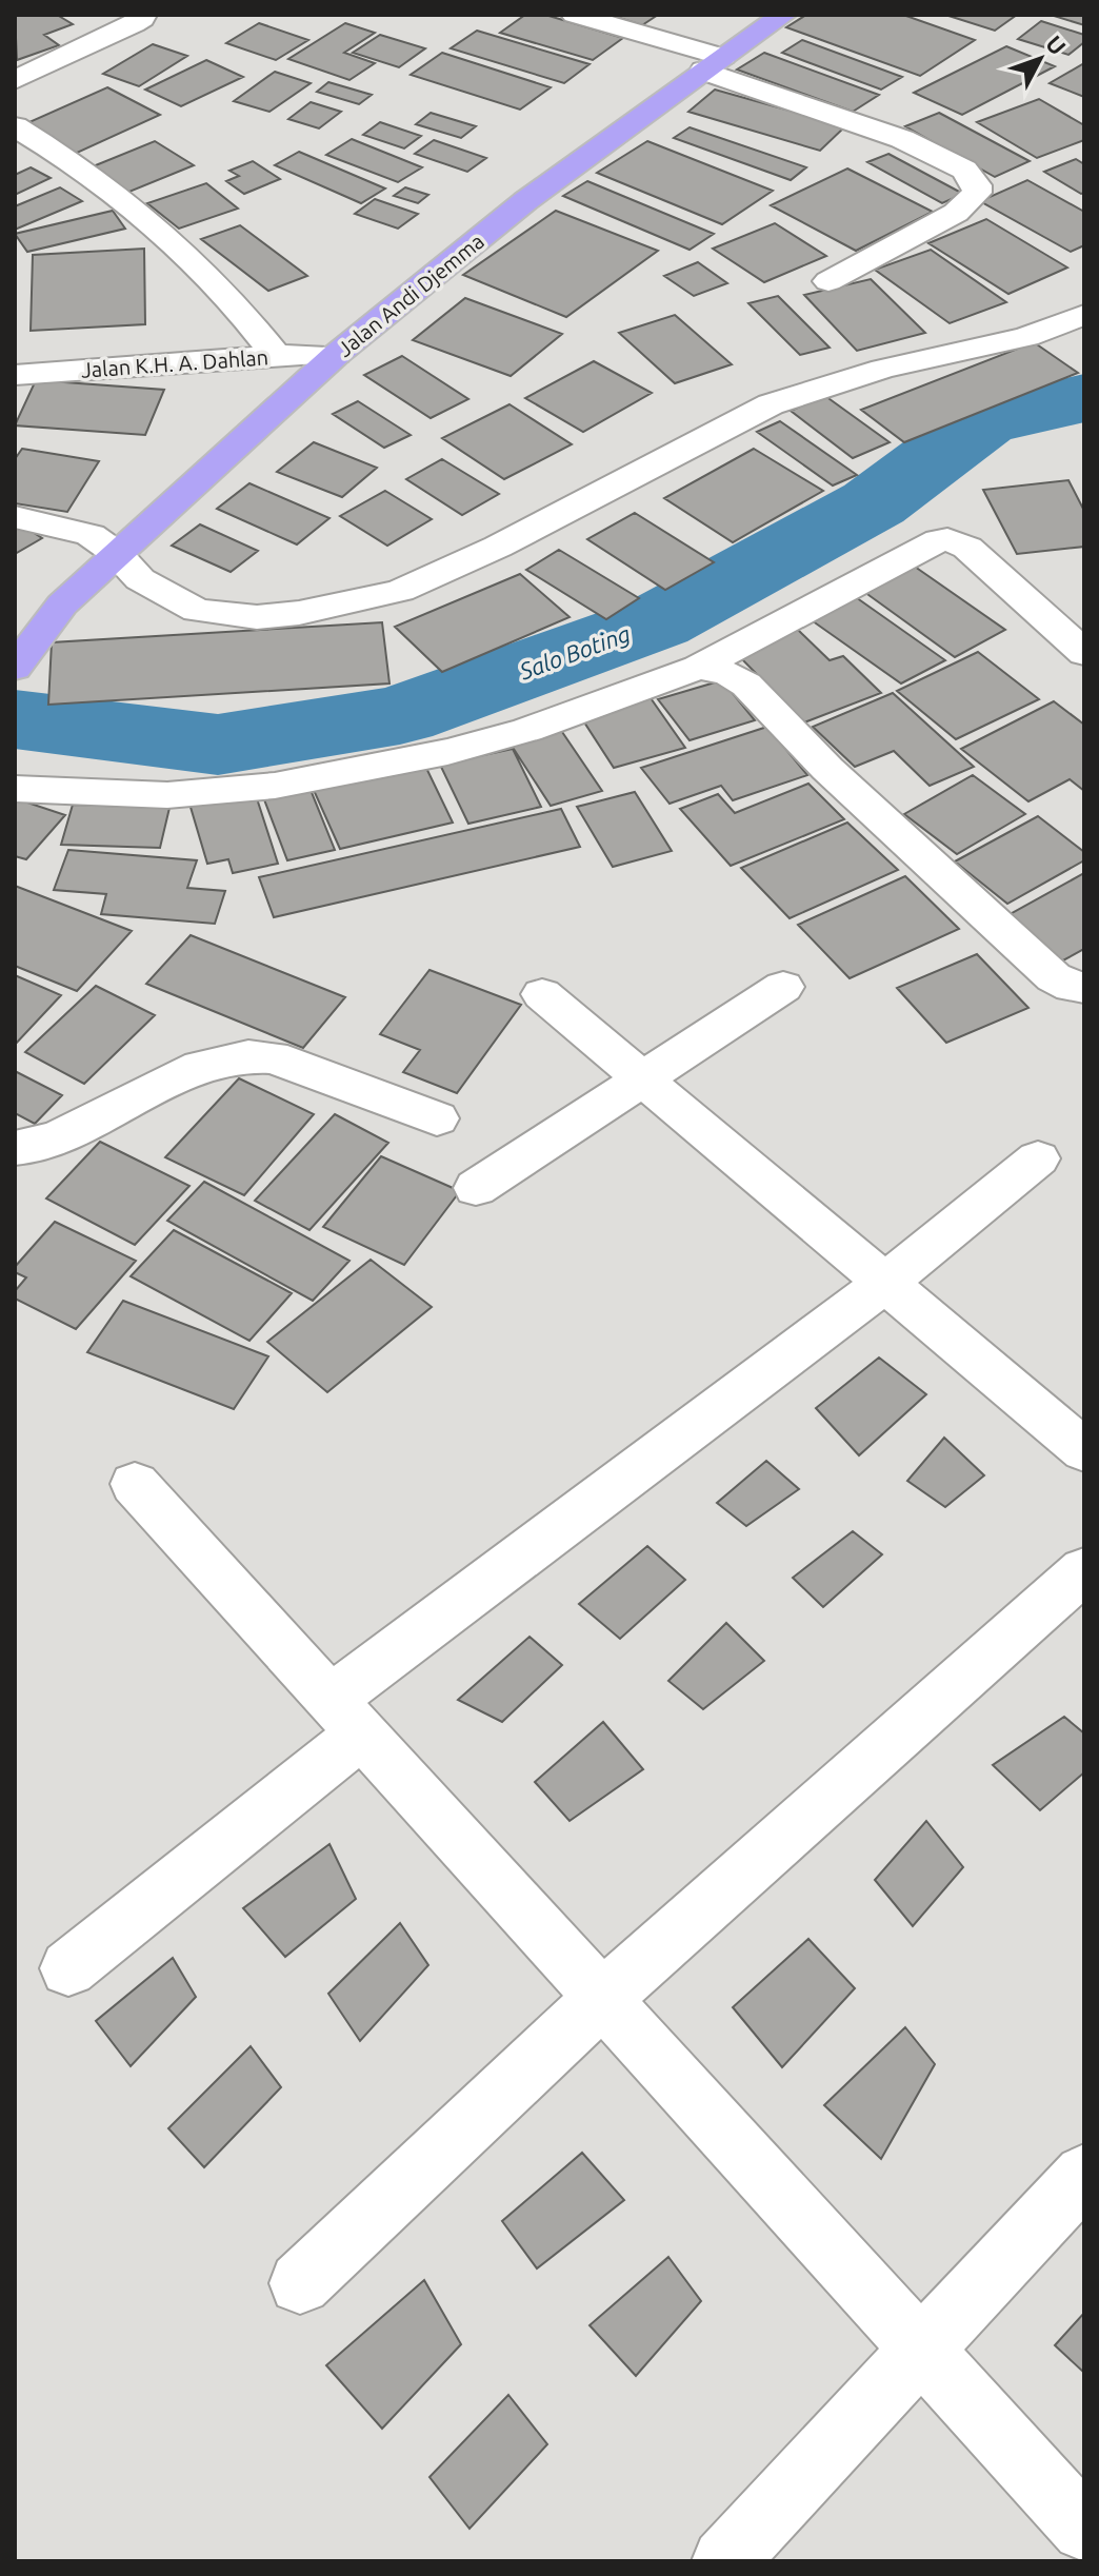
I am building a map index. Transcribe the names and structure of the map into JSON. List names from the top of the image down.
{
  "streets": {
    "highway": ["Jalan Andi Djemma"],
    "street": ["Jalan K.H. A. Dahlan"]
  },
  "crossings": [
    ["Jalan Andi Djemma", "Jalan K.H. A. Dahlan"]
  ],
  "water": ["Salo Boting"],
  "north": "top right"
}
